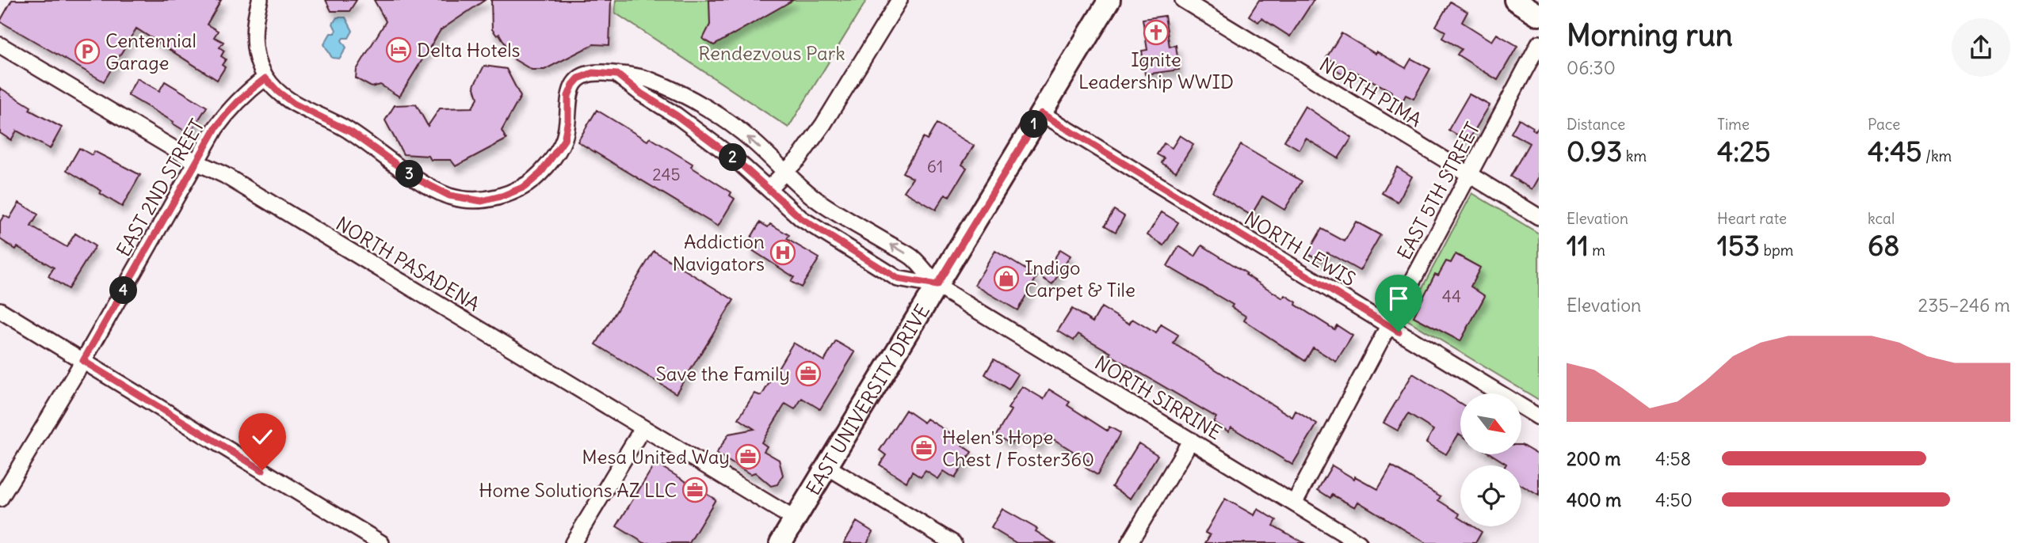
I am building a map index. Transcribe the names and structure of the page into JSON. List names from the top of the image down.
{
  "streets": {
    "main road": ["EAST UNIVERSITY DRIVE"],
    "street": [
      "NORTH PIMA",
      "EAST 2ND STREET",
      "EAST 5TH STREET",
      "NORTH LEWIS",
      "NORTH PASADENA",
      "NORTH SIRRINE"
    ]
  },
  "crossings": [
    ["NORTH PIMA", "EAST 5TH STREET"],
    ["EAST 2ND STREET", "NORTH PASADENA"],
    ["EAST 5TH STREET", "NORTH LEWIS"],
    ["EAST 5TH STREET", "NORTH SIRRINE"],
    ["NORTH LEWIS", "EAST UNIVERSITY DRIVE"],
    ["NORTH PASADENA", "EAST UNIVERSITY DRIVE"],
    ["NORTH SIRRINE", "EAST UNIVERSITY DRIVE"]
  ],
  "parks": ["Rendezvous Park"],
  "places": {
    "church": ["Ignite Leadership WWID"],
    "hotel": ["Delta Hotels"],
    "parking": ["Centennial Garage"],
    "hospital": ["Addiction Navigators"],
    "shop": ["Indigo Carpet & Tile"],
    "office": [
      "Save the Family",
      "Helen's Hope Chest / Foster360",
      "Mesa United Way",
      "Home Solutions AZ LLC"
    ]
  },
  "house_numbers": ["61", "245", "44"],
  "north": "bottom right",
  "page": {
    "heading": ["Morning run", "06:30"],
    "stats": [
      ["Distance", "0.93 km"],
      ["Time", "4:25"],
      ["Pace", "4:45 /km"],
      ["Elevation", "11 m"],
      ["Heart rate", "153 bpm"],
      ["kcal", "68"]
    ],
    "pins": [
      "1",
      "2",
      "3",
      "4"
    ],
    "chart": ["Elevation", "235–246 m"],
    "list": [
      {
        "name": "200 m",
        "note": "4:58"
      },
      {
        "name": "400 m",
        "note": "4:50"
      }
    ]
  }
}
